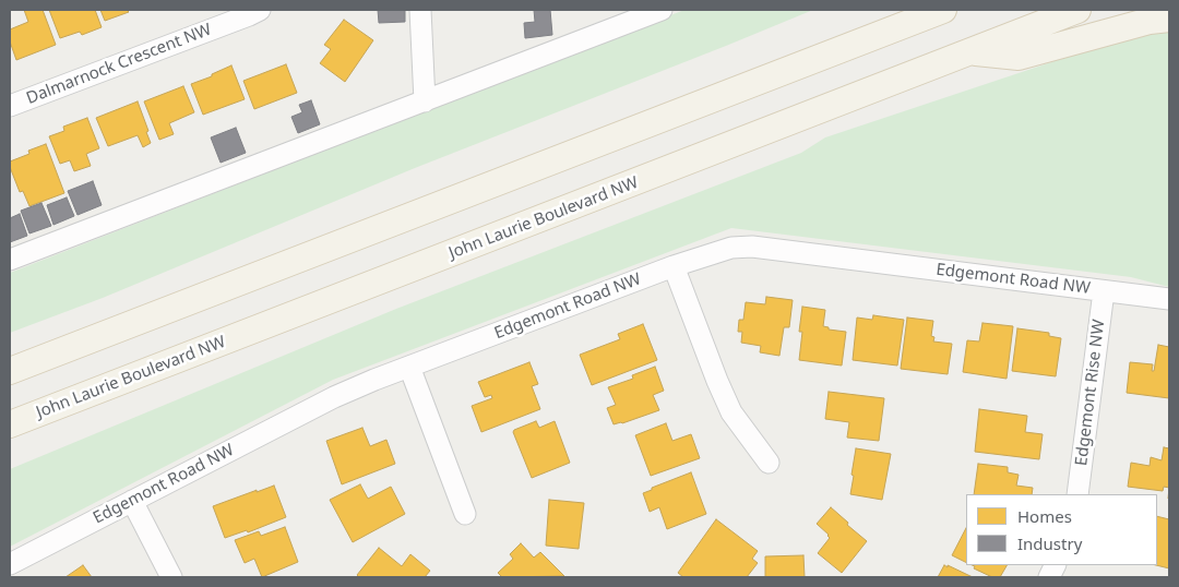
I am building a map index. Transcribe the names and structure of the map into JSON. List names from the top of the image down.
{
  "streets": {
    "main road": ["John Laurie Boulevard NW"],
    "street": ["Dalmarnock Crescent NW", "Edgemont Road NW", "Edgemont Rise NW"]
  },
  "crossings": [
    ["Edgemont Road NW", "Edgemont Rise NW"]
  ],
  "legend": ["Homes", "Industry"]
}
